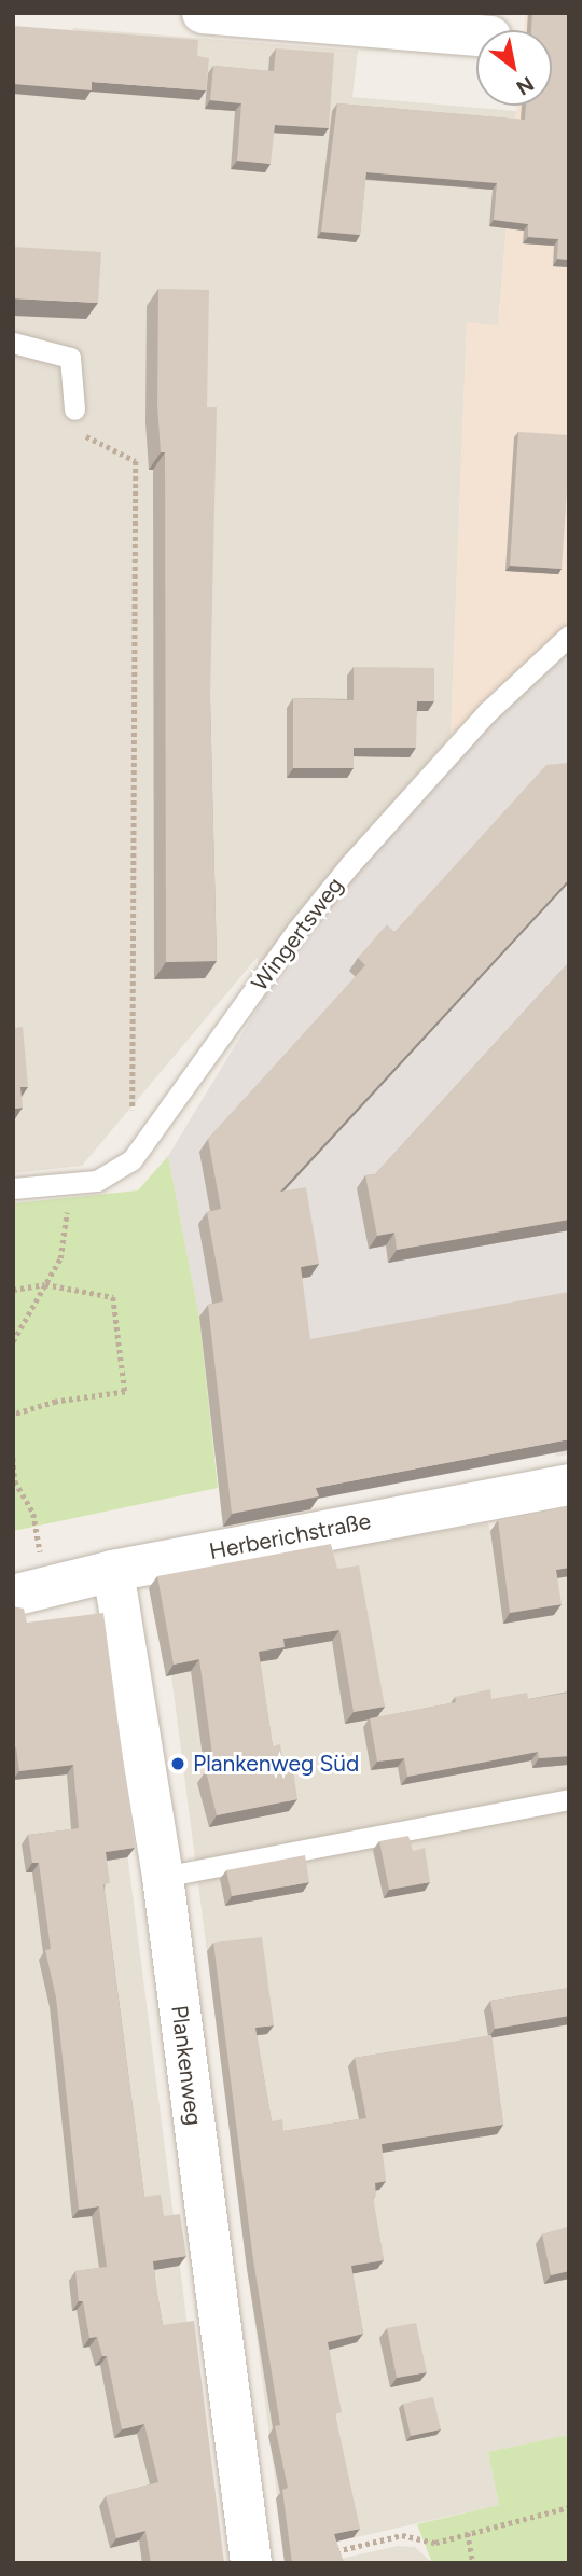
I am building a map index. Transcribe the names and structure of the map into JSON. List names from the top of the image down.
{
  "streets": {
    "street": ["Herberichstraße", "Plankenweg"],
    "lane": ["Wingertsweg"]
  },
  "crossings": [
    ["Herberichstraße", "Plankenweg"]
  ],
  "places": ["Plankenweg Süd"],
  "north": "bottom right"
}
